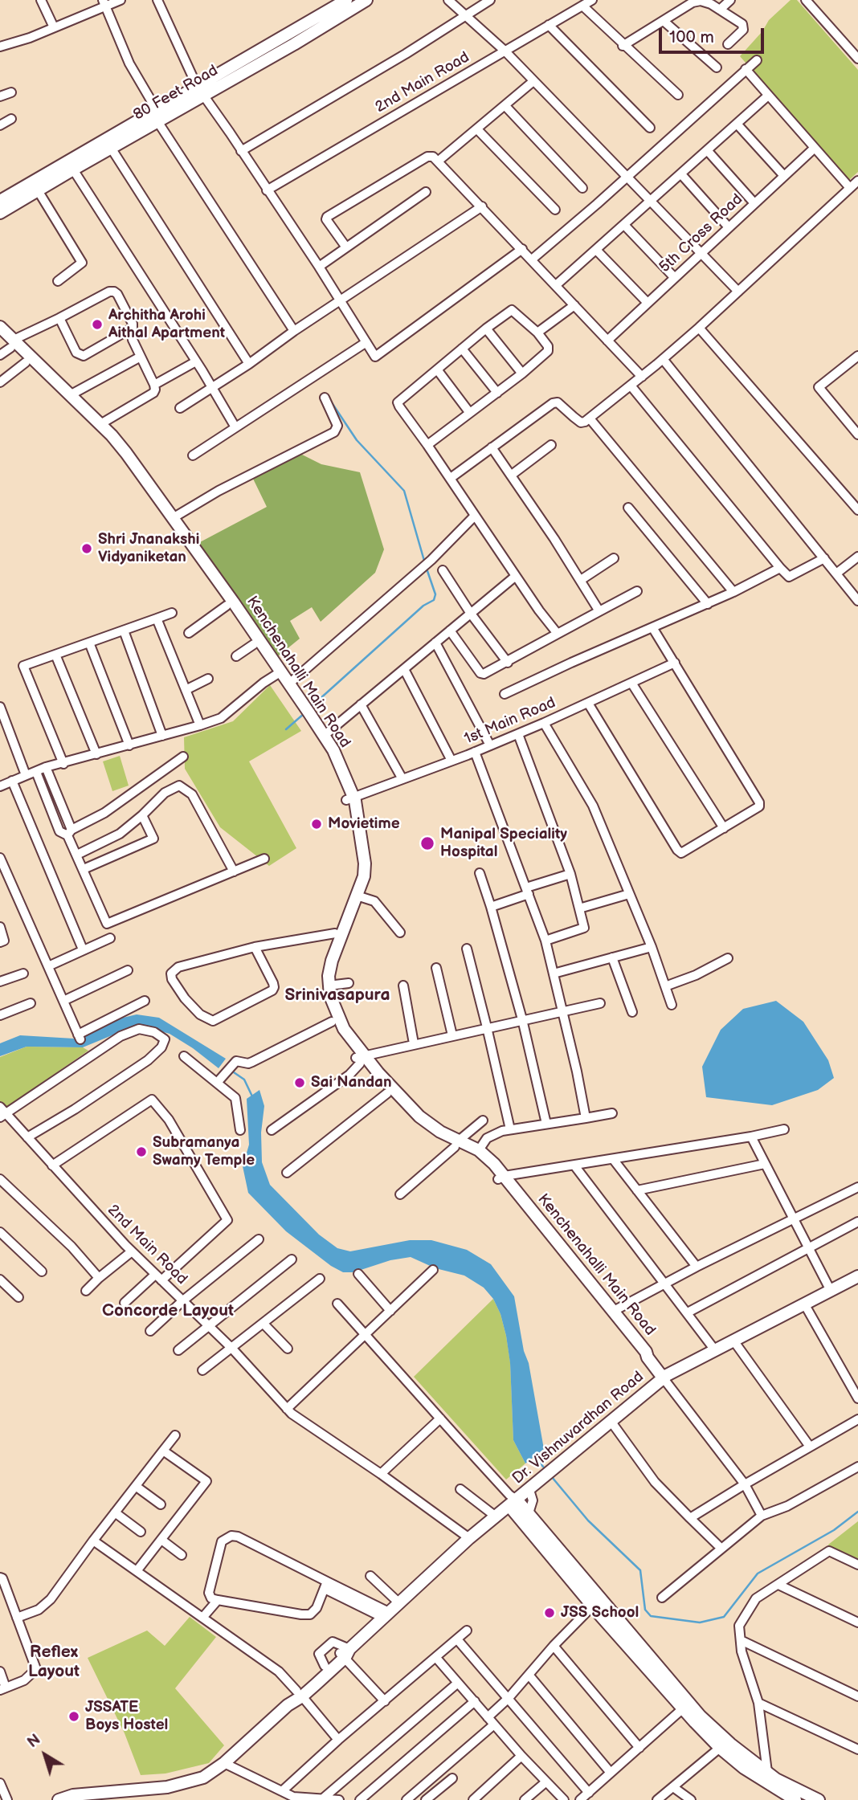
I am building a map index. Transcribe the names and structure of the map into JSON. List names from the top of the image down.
{
  "streets": {
    "main road": ["80 Feet Road", "Kenchenahalli Main Road", "Dr. Vishnuvardhan Road"],
    "street": ["2nd Main Road", "5th Cross Road", "1st Main Road"]
  },
  "crossings": [
    ["2nd Main Road", "Dr. Vishnuvardhan Road"],
    ["Kenchenahalli Main Road", "1st Main Road"]
  ],
  "districts": ["Srinivasapura", "Concorde Layout", "Reflex Layout"],
  "places": [
    "Architha Arohi Aithal Apartment",
    "Shri Jnanakshi Vidyaniketan",
    "Movietime",
    "Manipal Speciality Hospital",
    "Sai Nandan",
    "Subramanya Swamy Temple",
    "JSS School",
    "JSSATE Boys Hostel"
  ],
  "scale_bar": "100 m",
  "north": "top left"
}
